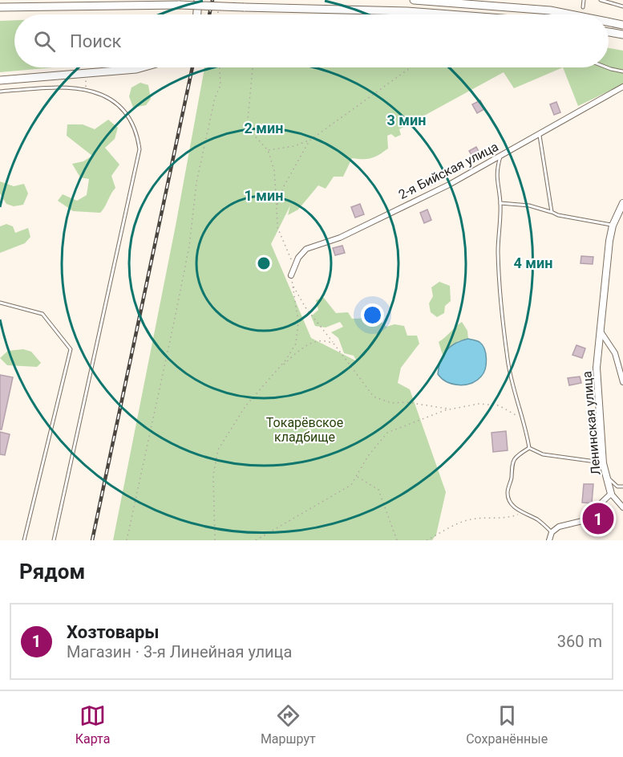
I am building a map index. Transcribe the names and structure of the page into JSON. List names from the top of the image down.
{
  "streets": {
    "street": ["2-я Бийская улица", "Ленинская улица"]
  },
  "parks": ["Токарёвское кладбище"],
  "page": {
    "search": "Поиск",
    "pins": "1",
    "heading": "Рядом",
    "list": [
      {
        "mark": "1",
        "name": "Хозтовары",
        "note": "Магазин · 3-я Линейная улица",
        "value": "360 m"
      }
    ],
    "nav": ["Карта", "Маршрут", "Сохранённые"]
  },
  "rings": [
    "3 мин",
    "2 мин",
    "1 мин",
    "4 мин"
  ]
}
